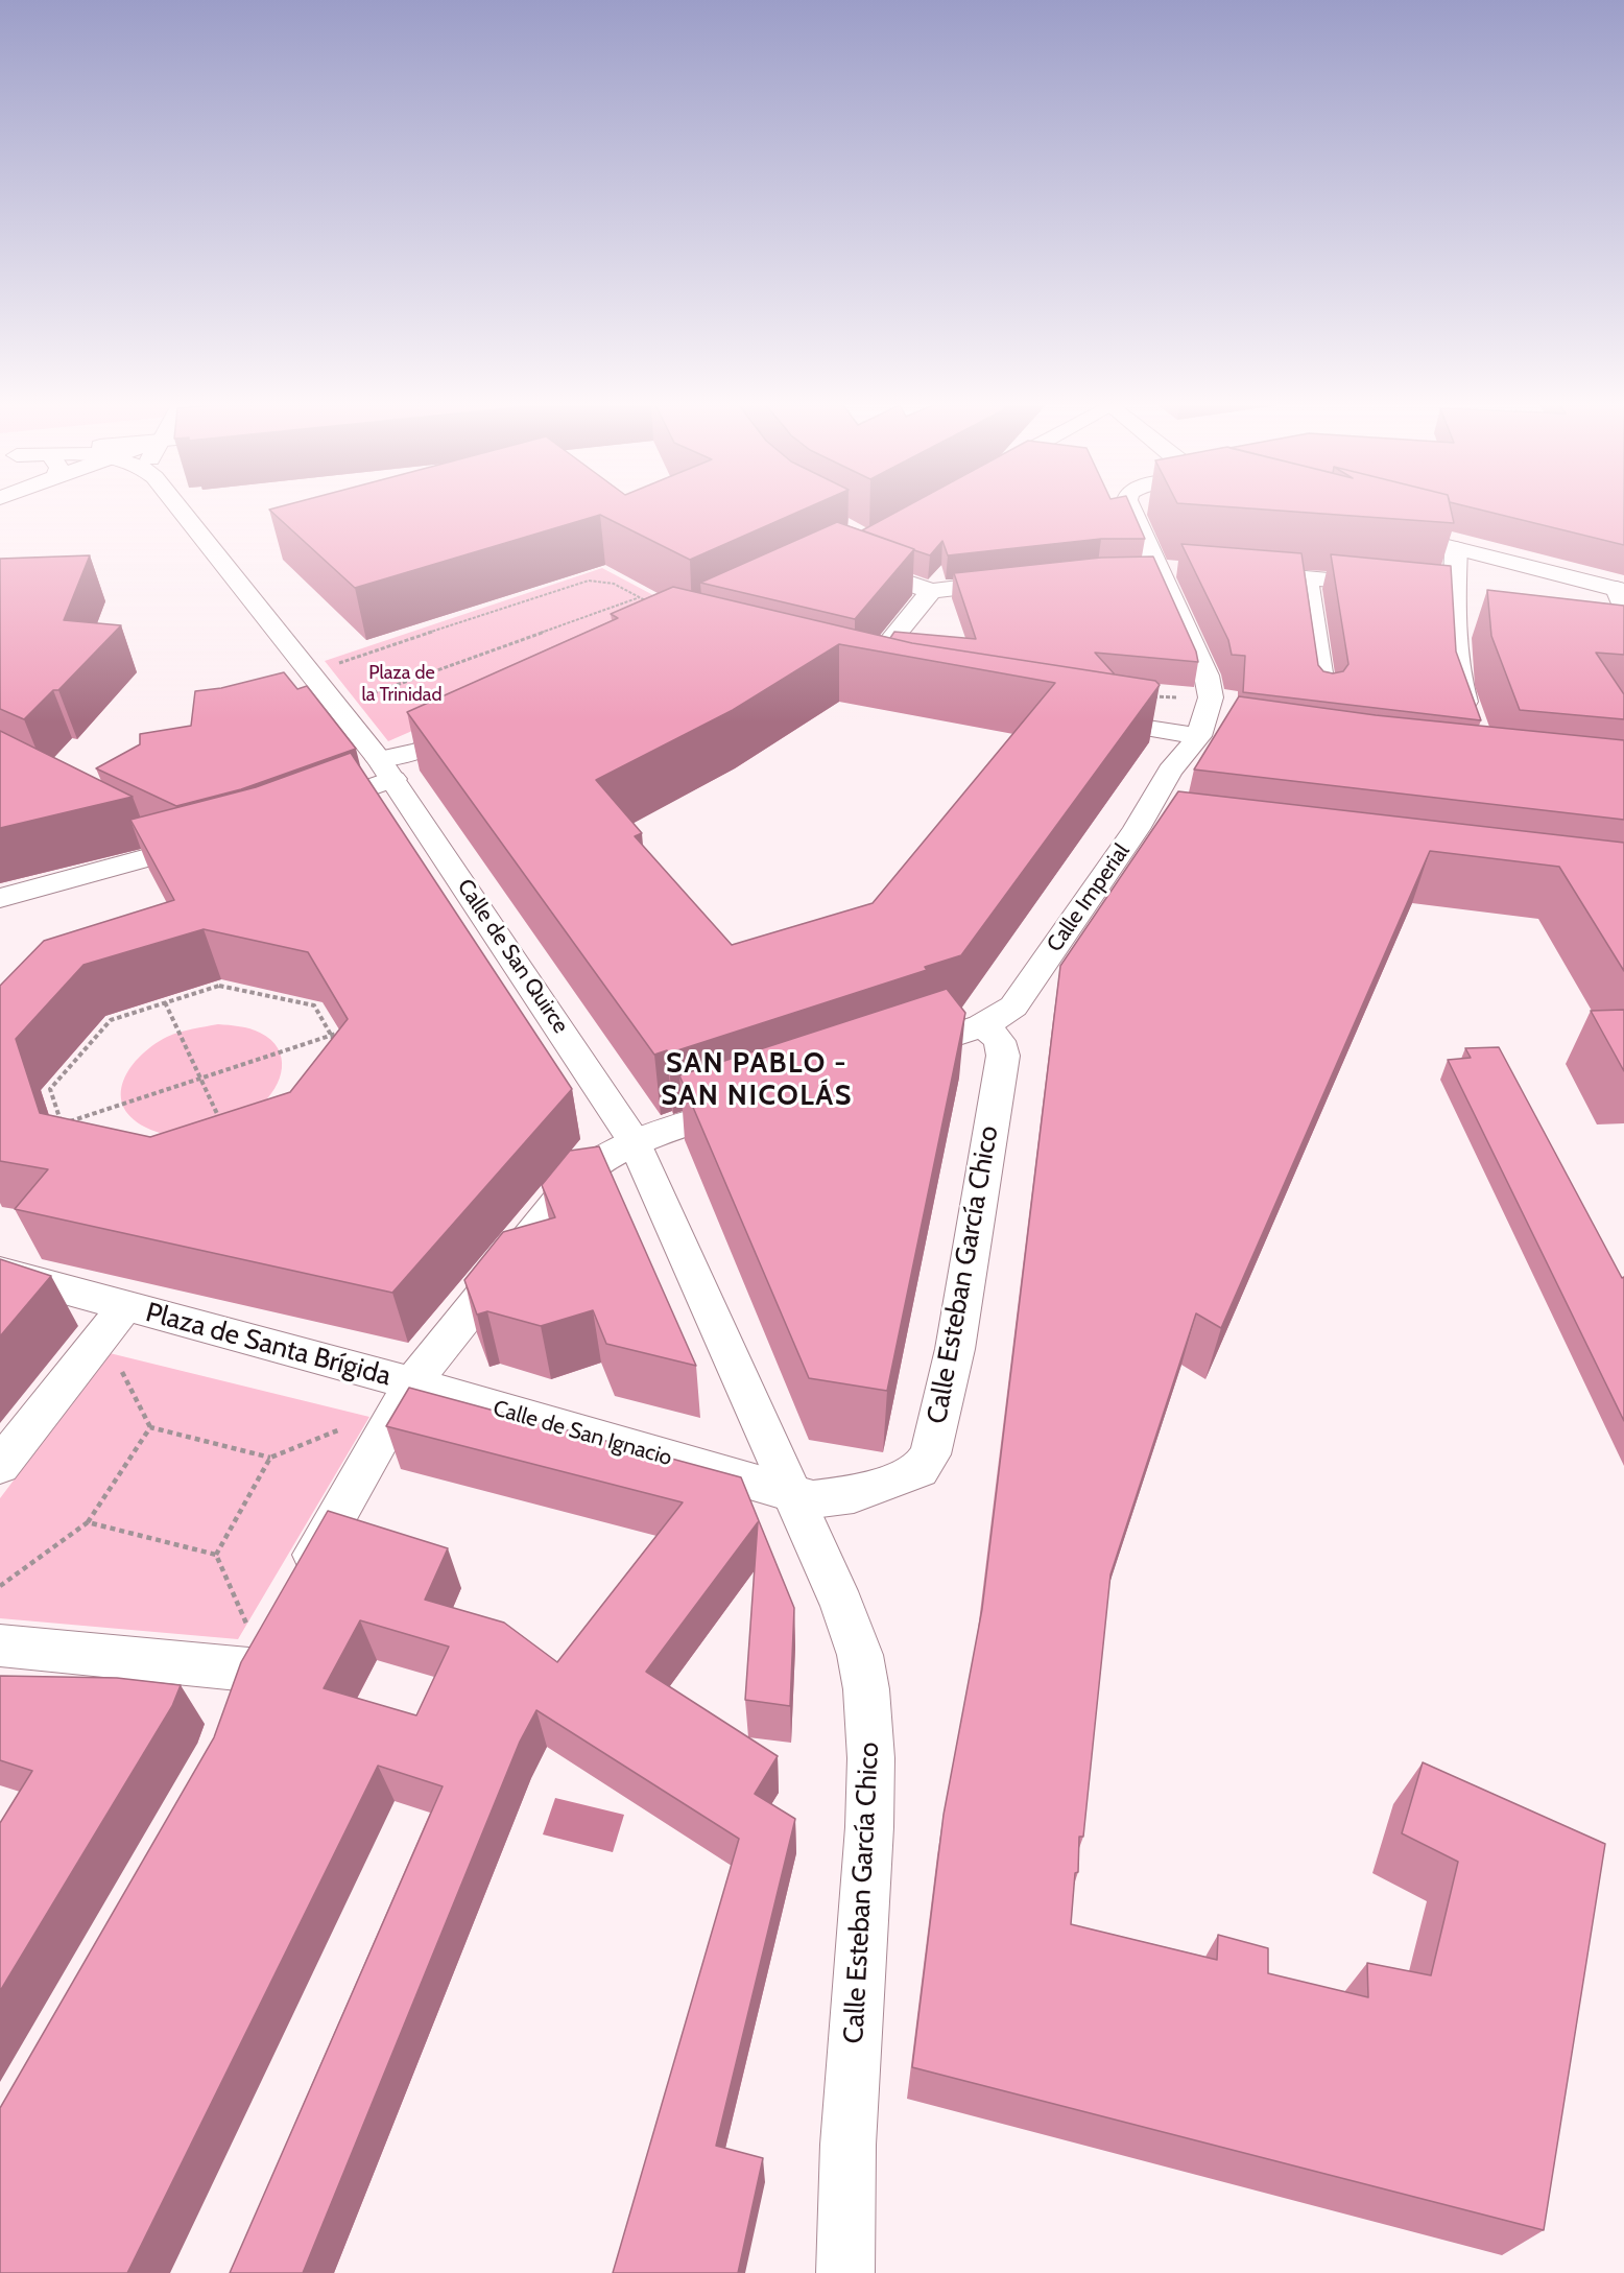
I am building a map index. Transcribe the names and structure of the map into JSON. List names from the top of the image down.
{
  "streets": {
    "street": [
      "Calle Imperial",
      "Calle de San Quirce",
      "Calle Esteban García Chico",
      "Plaza de Santa Brígida",
      "Calle de San Ignacio"
    ]
  },
  "crossings": [
    ["Calle Imperial", "Calle Esteban García Chico"],
    ["Calle de San Quirce", "Calle Esteban García Chico"],
    ["Calle de San Quirce", "Calle de San Ignacio"],
    ["Calle Esteban García Chico", "Calle de San Ignacio"],
    ["Plaza de Santa Brígida", "Calle de San Ignacio"]
  ],
  "districts": ["SAN PABLO - SAN NICOLÁS"],
  "parks": ["Plaza de la Trinidad"]
}
